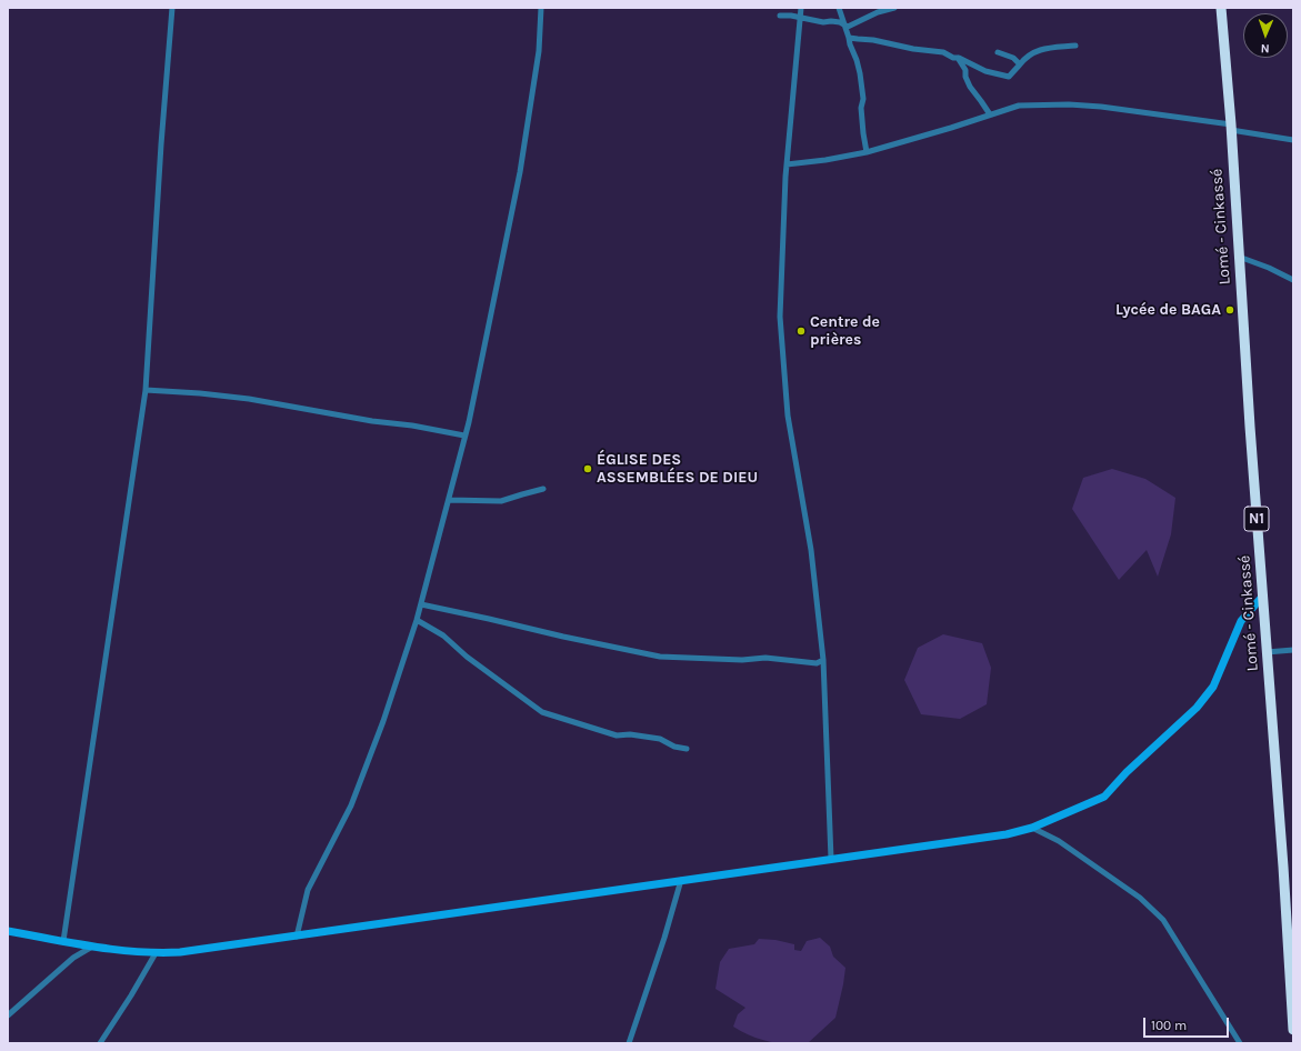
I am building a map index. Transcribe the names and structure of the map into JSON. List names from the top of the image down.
{
  "streets": {
    "highway": ["Lomé - Cinkassé", "N1"]
  },
  "places": ["Lycée de BAGA", "Centre de prières", "ÉGLISE DES ASSEMBLÉES DE DIEU"],
  "scale_bar": "100 m",
  "north": "bottom"
}
